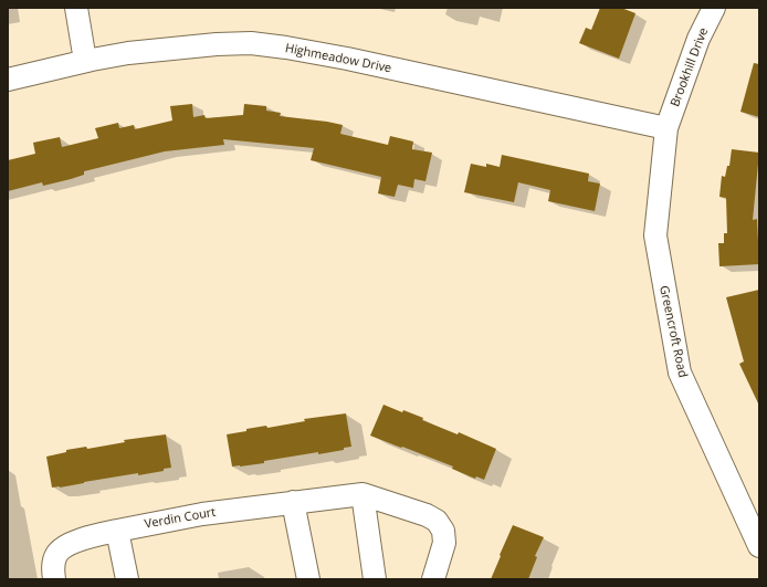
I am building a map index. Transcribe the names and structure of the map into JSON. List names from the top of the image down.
{
  "streets": {
    "street": [
      "Highmeadow Drive",
      "Brookhill Drive",
      "Greencroft Road",
      "Verdin Court"
    ]
  },
  "crossings": [
    ["Highmeadow Drive", "Brookhill Drive"],
    ["Highmeadow Drive", "Greencroft Road"],
    ["Brookhill Drive", "Greencroft Road"]
  ]
}
